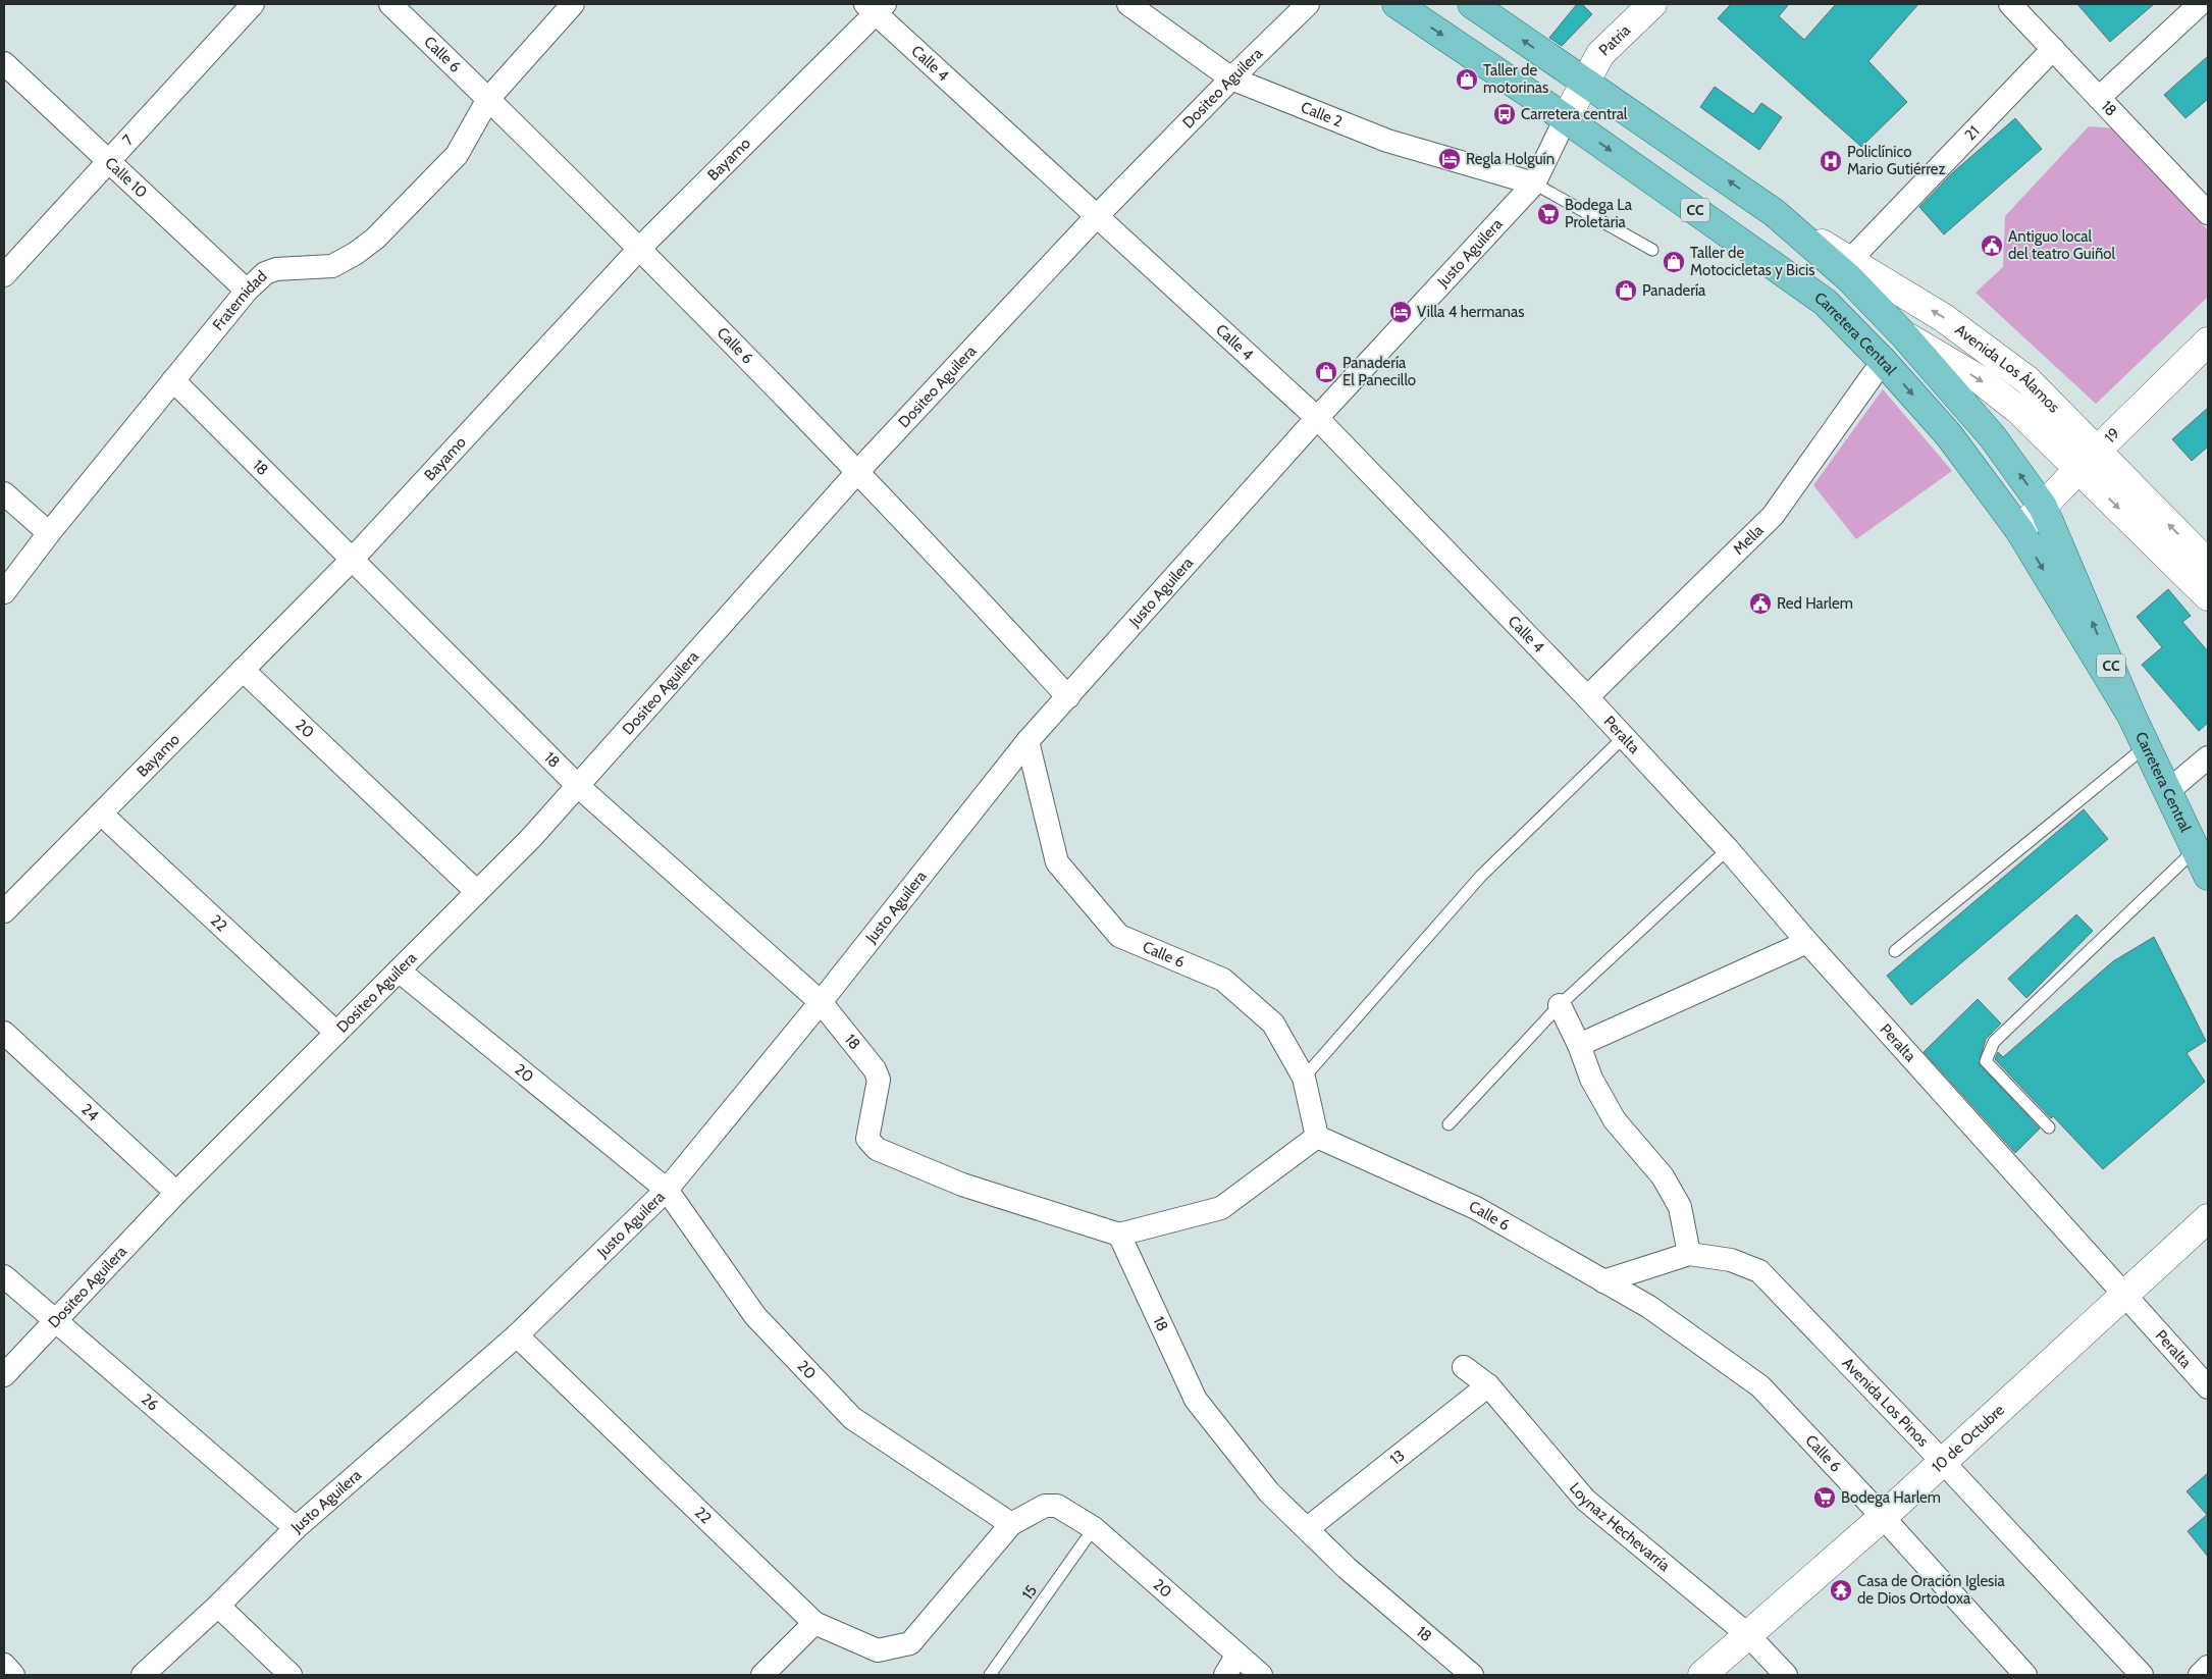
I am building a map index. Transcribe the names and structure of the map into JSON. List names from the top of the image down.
{
  "streets": {
    "main road": ["CC", "Carretera Central"],
    "street": [
      "Patria",
      "Calle 6",
      "Calle 4",
      "Dositeo Aguilera",
      "18",
      "Calle 2",
      "21",
      "7",
      "Bayamo",
      "Calle 10",
      "Justo Aguilera",
      "Fraternidad",
      "Avenida Los Álamos",
      "19",
      "Mella",
      "20",
      "Peralta",
      "22",
      "24",
      "Avenida Los Pinos",
      "26",
      "10 de Octubre",
      "13",
      "Loynaz Hechevarría"
    ],
    "lane": ["15"]
  },
  "crossings": [
    ["Patria", "Justo Aguilera"],
    ["Patria", "Carretera Central"],
    ["Calle 6", "Dositeo Aguilera"],
    ["Calle 6", "Bayamo"],
    ["Calle 6", "Justo Aguilera"],
    ["Calle 6", "Fraternidad"],
    ["Calle 6", "Avenida Los Pinos"],
    ["Calle 6", "10 de Octubre"],
    ["Calle 4", "Dositeo Aguilera"],
    ["Calle 4", "Bayamo"],
    ["Calle 4", "Justo Aguilera"],
    ["Calle 4", "Mella"],
    ["Calle 4", "Peralta"],
    ["Dositeo Aguilera", "18"],
    ["Dositeo Aguilera", "Calle 2"],
    ["Dositeo Aguilera", "20"],
    ["Dositeo Aguilera", "22"],
    ["Dositeo Aguilera", "24"],
    ["Dositeo Aguilera", "26"],
    ["18", "21"],
    ["18", "Bayamo"],
    ["18", "Justo Aguilera"],
    ["18", "Fraternidad"],
    ["18", "13"],
    ["Calle 2", "Justo Aguilera"],
    ["21", "Avenida Los Álamos"],
    ["7", "Calle 10"],
    ["Bayamo", "20"],
    ["Bayamo", "22"],
    ["Calle 10", "Fraternidad"],
    ["Justo Aguilera", "Carretera Central"],
    ["Justo Aguilera", "20"],
    ["Justo Aguilera", "22"],
    ["Justo Aguilera", "26"],
    ["Carretera Central", "Avenida Los Álamos"],
    ["Carretera Central", "19"],
    ["Carretera Central", "Mella"],
    ["Avenida Los Álamos", "19"],
    ["Mella", "Peralta"],
    ["20", "22"],
    ["20", "15"],
    ["Peralta", "10 de Octubre"],
    ["Avenida Los Pinos", "10 de Octubre"],
    ["10 de Octubre", "Loynaz Hechevarría"],
    ["13", "Loynaz Hechevarría"]
  ],
  "places": {
    "shop": [
      "Taller de motorinas",
      "Taller de Motocicletas y Bicis",
      "Panadería",
      "Panadería El Panecillo"
    ],
    "bus stop": ["Carretera central"],
    "hotel": ["Regla Holguín", "Villa 4 hermanas"],
    "hospital": ["Policlínico Mario Gutiérrez"],
    "supermarket": ["Bodega La Proletaria", "Bodega Harlem"],
    "public building": ["Antiguo local del teatro Guiñol", "Red Harlem"],
    "temple": ["Casa de Oración Iglesia de Dios Ortodoxa"]
  }
}
